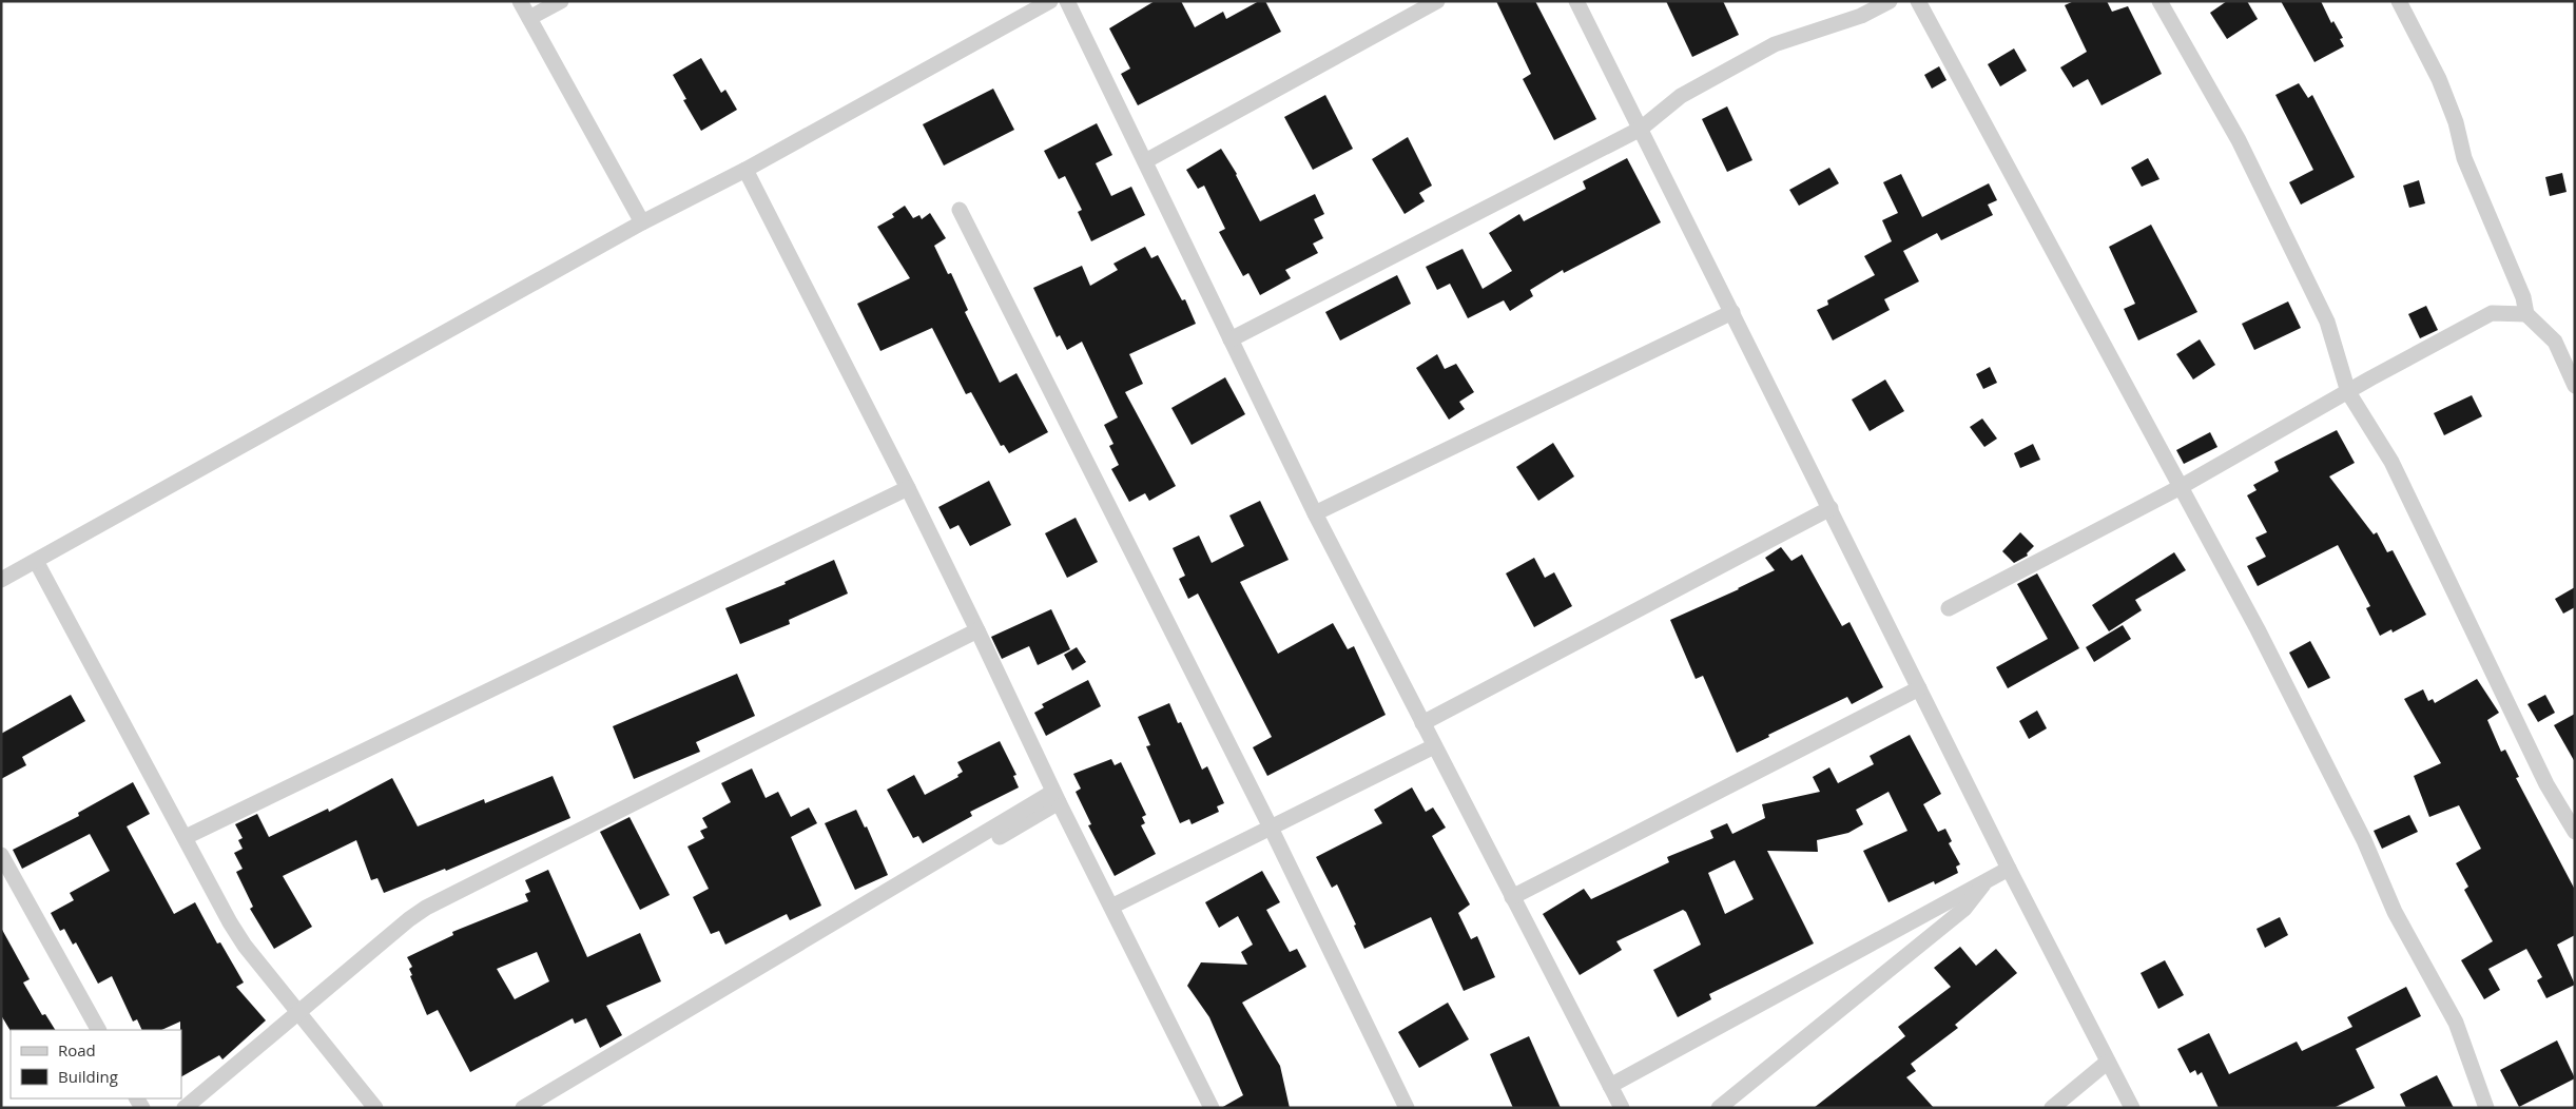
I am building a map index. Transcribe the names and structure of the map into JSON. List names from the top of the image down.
{
  "legend": ["Road", "Building"]
}
